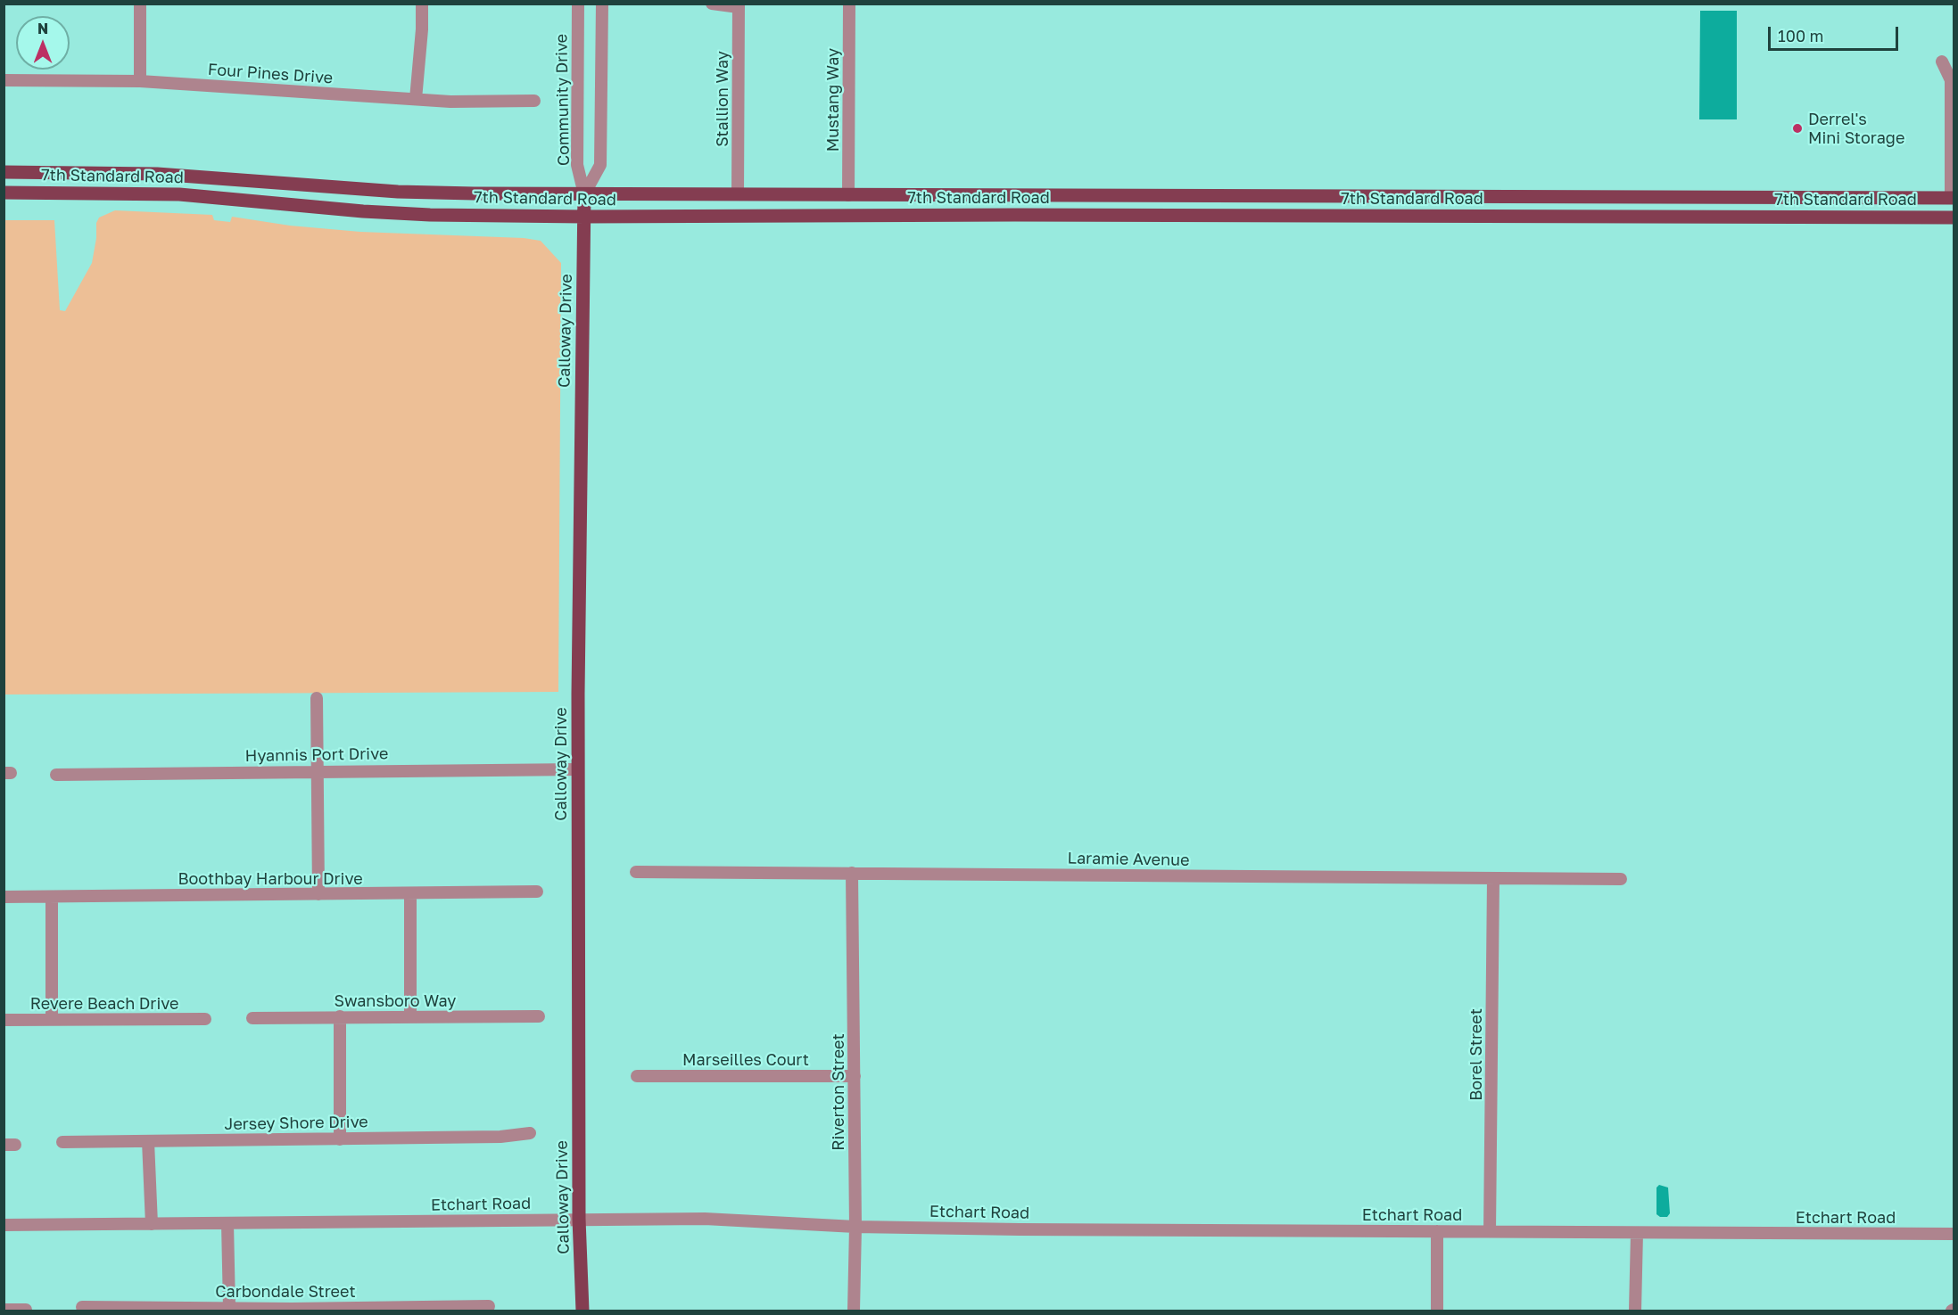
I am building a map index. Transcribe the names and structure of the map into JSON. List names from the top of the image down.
{
  "streets": {
    "main road": ["7th Standard Road", "Calloway Drive"],
    "street": [
      "Four Pines Drive",
      "Stallion Way",
      "Community Drive",
      "Mustang Way",
      "Hyannis Port Drive",
      "Laramie Avenue",
      "Boothbay Harbour Drive",
      "Swansboro Way",
      "Revere Beach Drive",
      "Borel Street",
      "Marseilles Court",
      "Riverton Street",
      "Jersey Shore Drive",
      "Etchart Road",
      "Carbondale Street"
    ]
  },
  "crossings": [
    ["Stallion Way", "7th Standard Road"],
    ["Community Drive", "7th Standard Road"],
    ["Community Drive", "Calloway Drive"],
    ["Mustang Way", "7th Standard Road"],
    ["7th Standard Road", "Calloway Drive"],
    ["Calloway Drive", "Hyannis Port Drive"],
    ["Calloway Drive", "Etchart Road"],
    ["Laramie Avenue", "Borel Street"],
    ["Laramie Avenue", "Riverton Street"],
    ["Borel Street", "Etchart Road"],
    ["Marseilles Court", "Riverton Street"],
    ["Riverton Street", "Etchart Road"]
  ],
  "places": ["Derrel's Mini Storage"],
  "scale_bar": "100 m",
  "north": "top"
}
